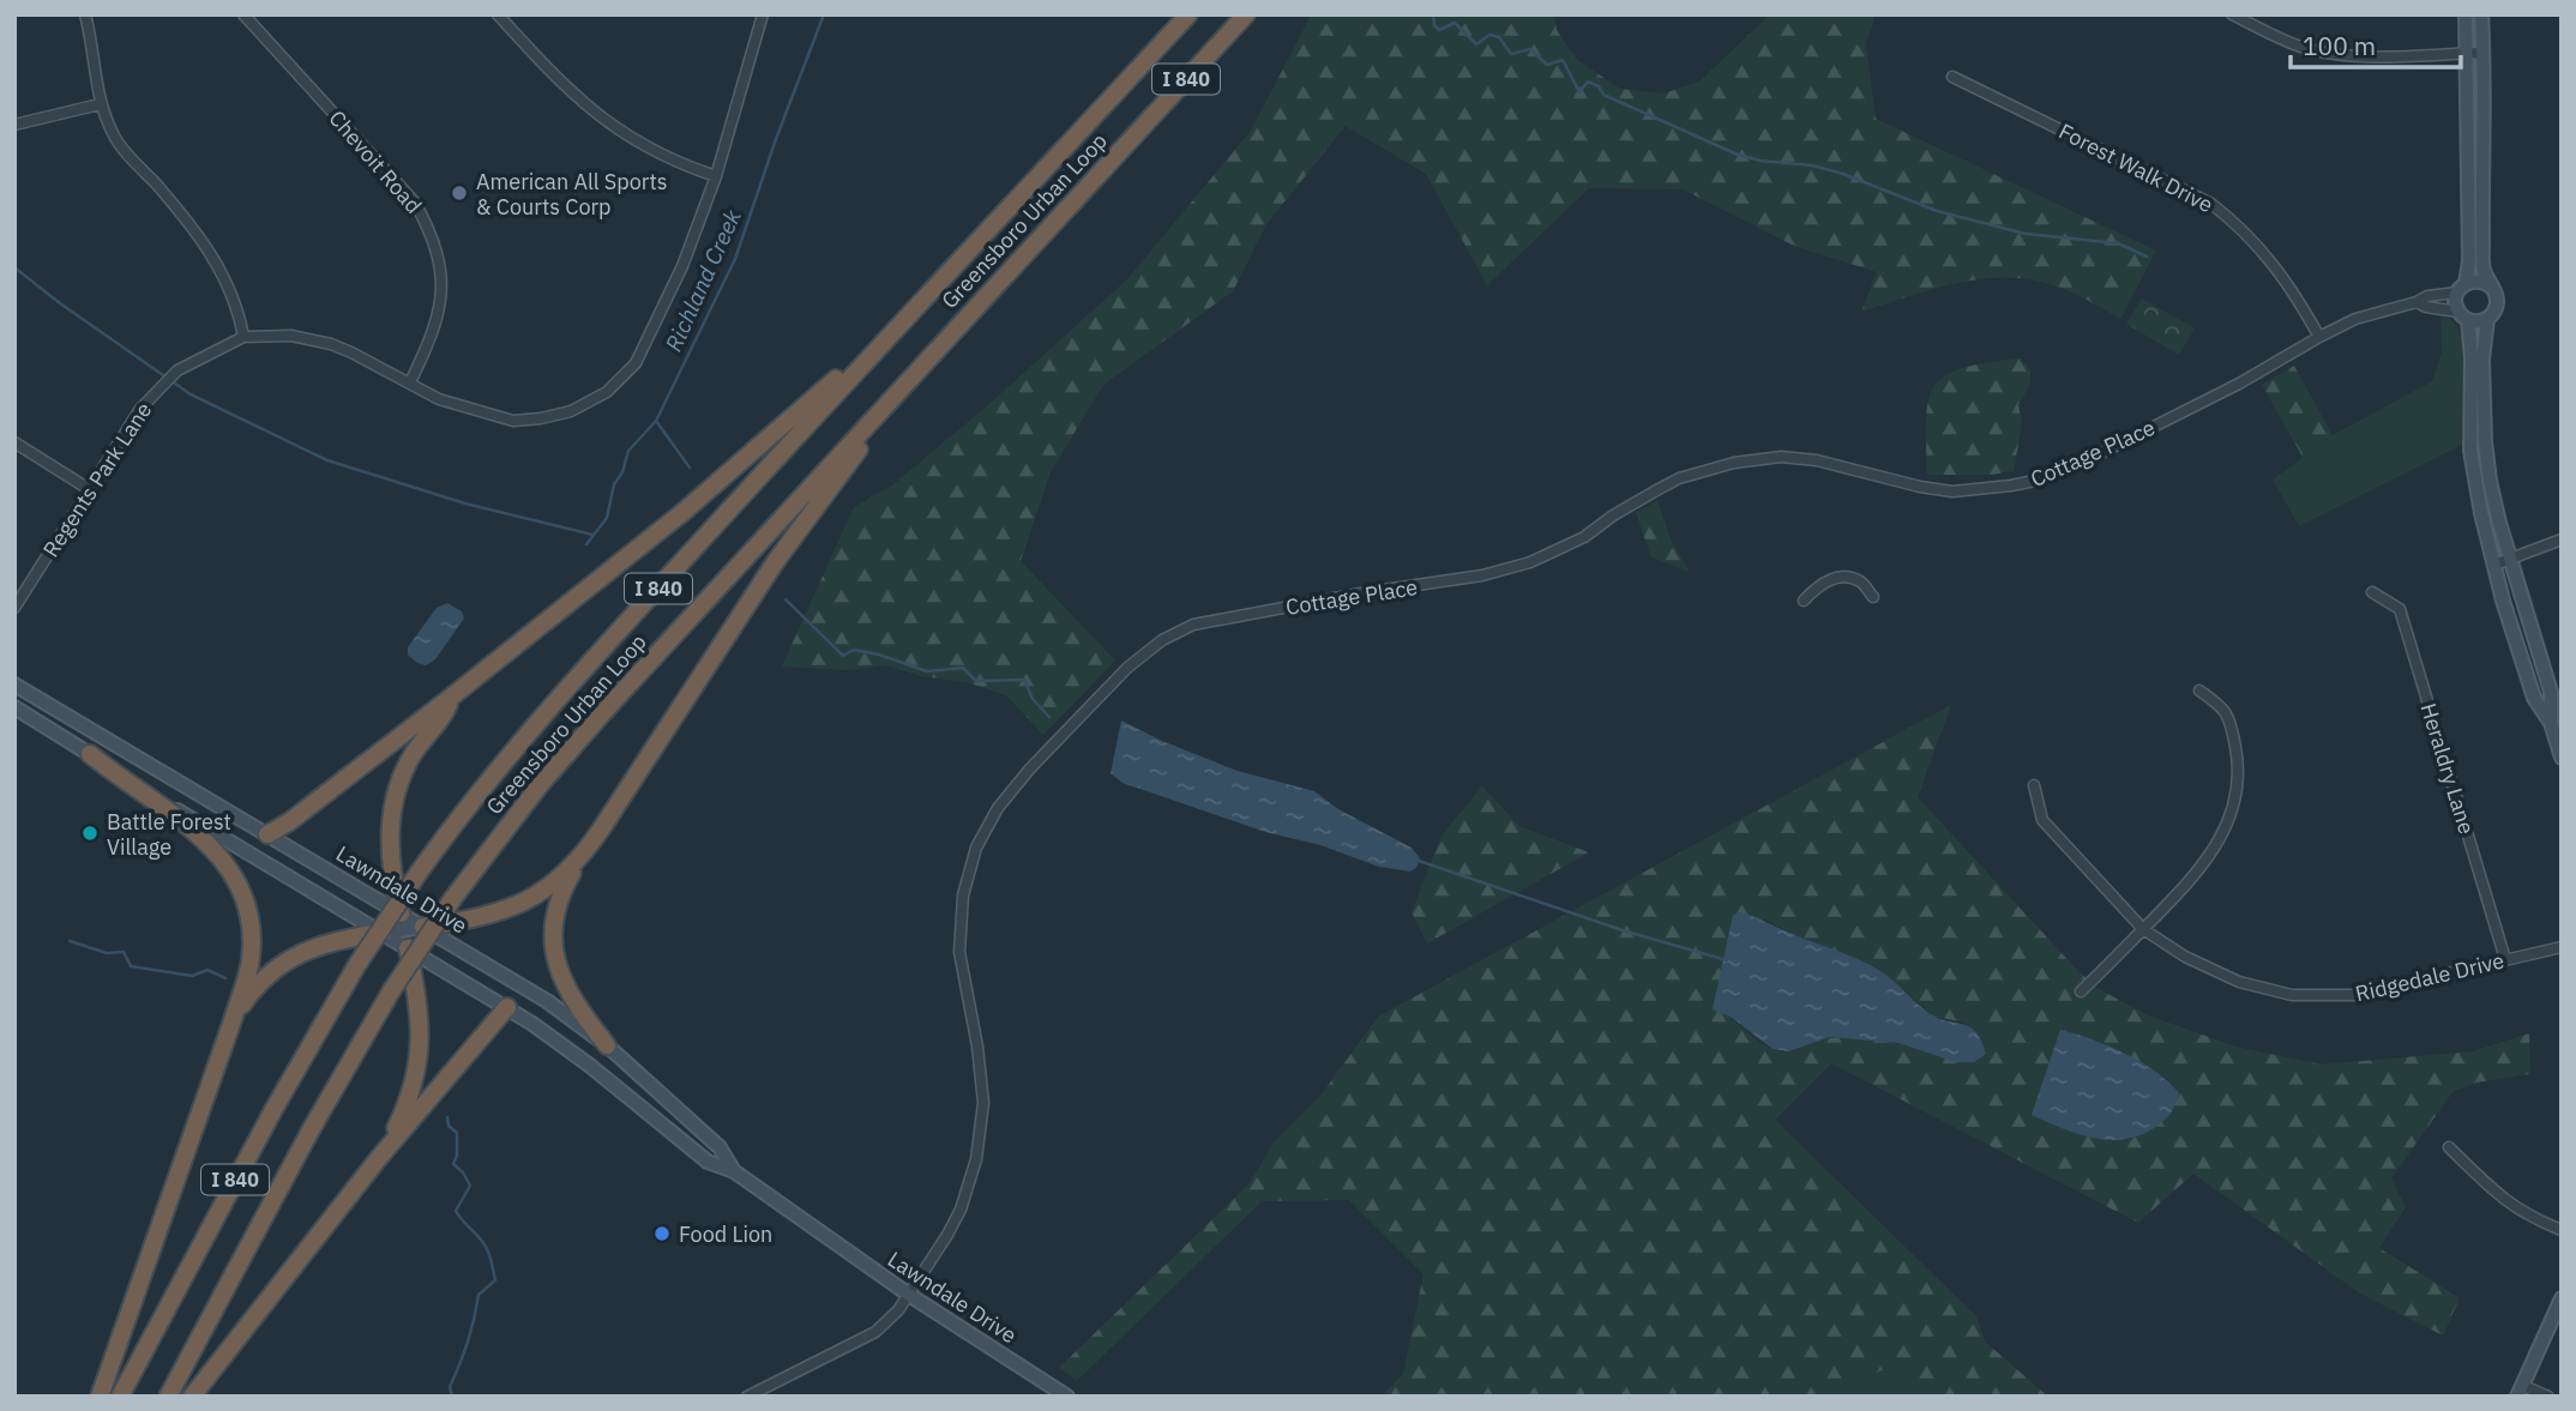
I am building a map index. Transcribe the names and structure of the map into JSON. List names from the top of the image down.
{
  "streets": {
    "highway": ["I 840", "Greensboro Urban Loop"],
    "main road": ["Lawndale Drive"],
    "street": [
      "Chevoit Road",
      "Forest Walk Drive",
      "Cottage Place",
      "Regents Park Lane",
      "Heraldry Lane",
      "Ridgedale Drive"
    ]
  },
  "crossings": [
    ["Chevoit Road", "Regents Park Lane"],
    ["Forest Walk Drive", "Cottage Place"],
    ["Cottage Place", "Lawndale Drive"],
    ["Heraldry Lane", "Ridgedale Drive"]
  ],
  "water": ["Richland Creek"],
  "places": ["American All Sports & Courts Corp", "Battle Forest Village", "Food Lion"],
  "scale_bar": "100 m"
}
